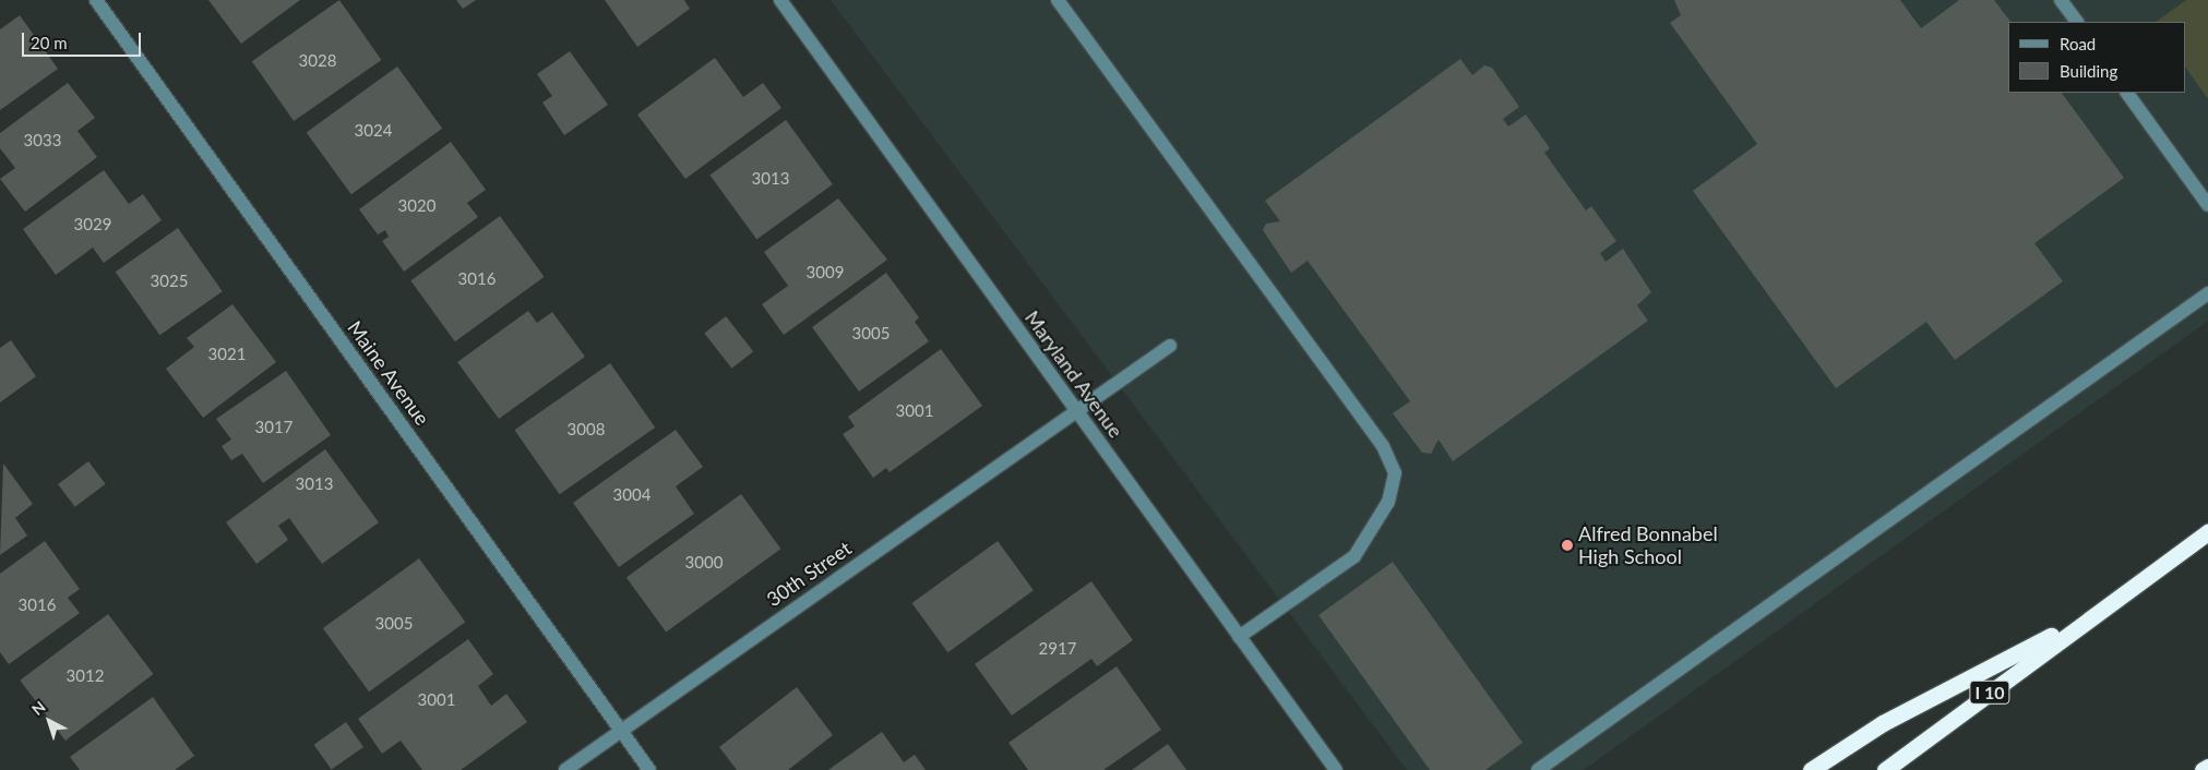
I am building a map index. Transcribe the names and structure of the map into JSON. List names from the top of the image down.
{
  "streets": {
    "highway": ["I 10"],
    "street": ["Maine Avenue", "Maryland Avenue", "30th Street"]
  },
  "crossings": [
    ["Maine Avenue", "30th Street"],
    ["Maryland Avenue", "30th Street"]
  ],
  "places": ["Alfred Bonnabel High School"],
  "house_numbers": [
    "3028",
    "3024",
    "3033",
    "3013",
    "3020",
    "3029",
    "3009",
    "3016",
    "3025",
    "3005",
    "3021",
    "3001",
    "3017",
    "3008",
    "3013",
    "3004",
    "3000",
    "3016",
    "3005",
    "2917",
    "3012",
    "3001"
  ],
  "legend": ["Road", "Building"],
  "scale_bar": "20 m",
  "north": "top left"
}
